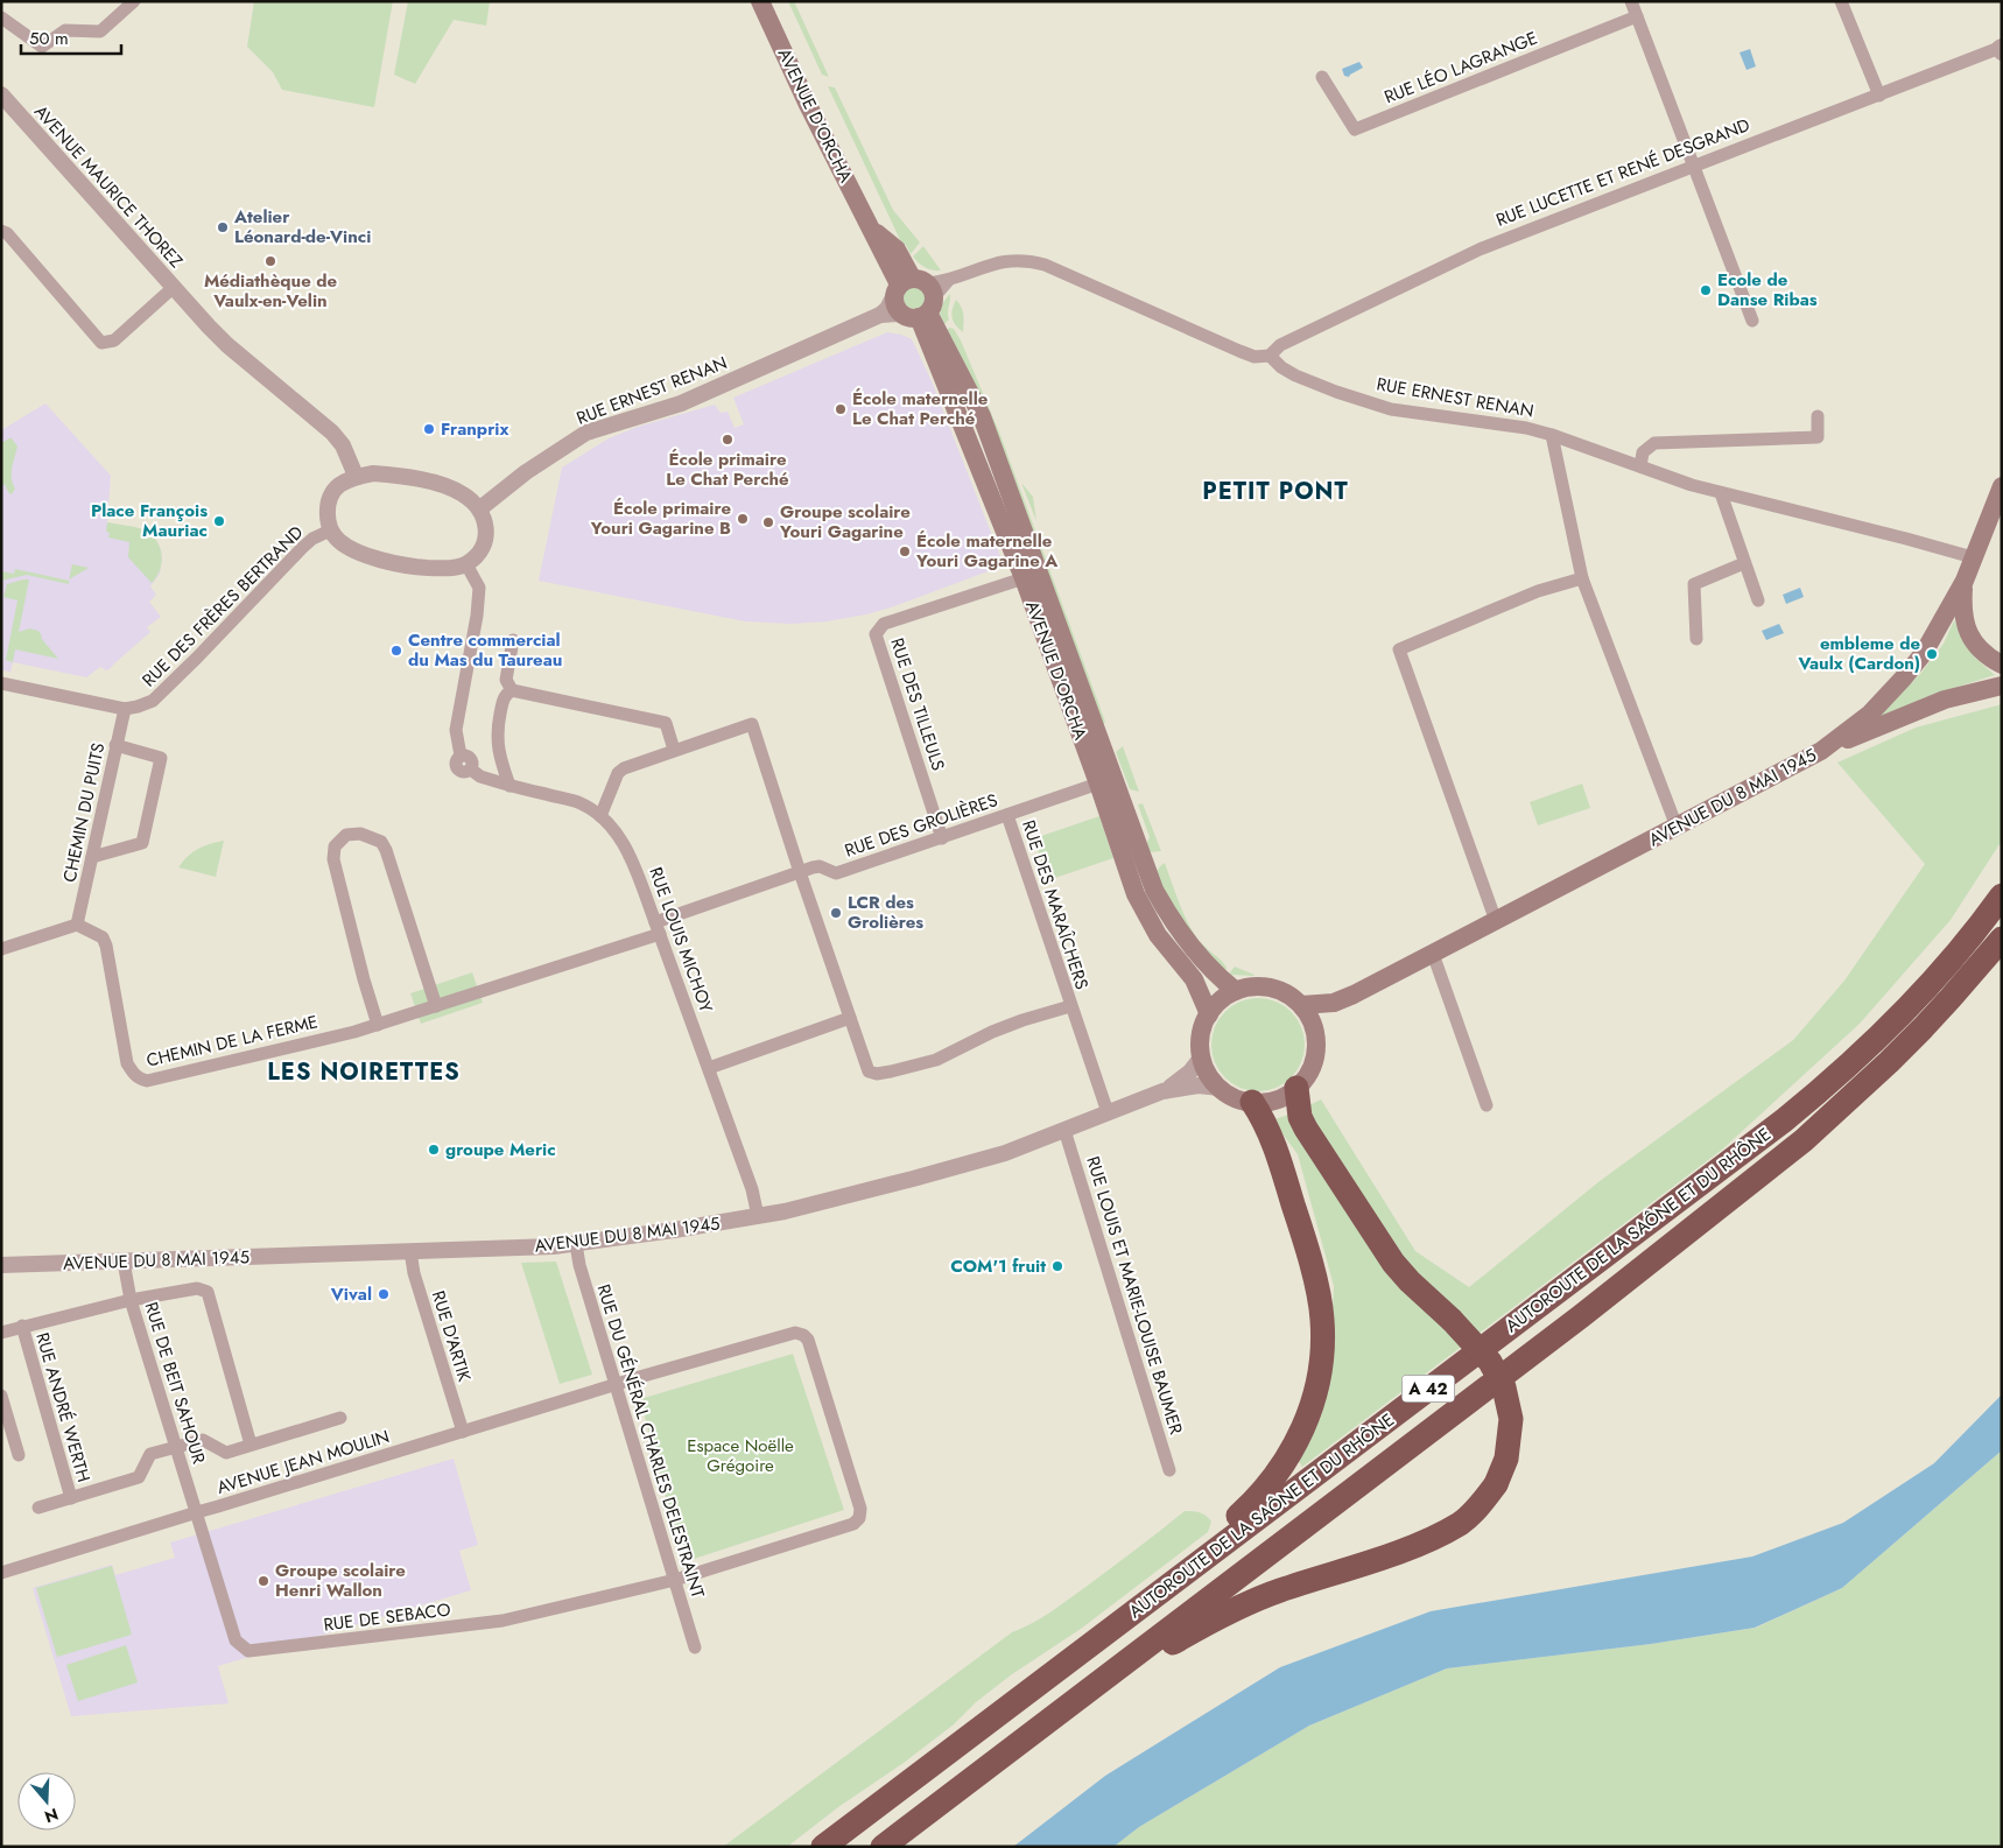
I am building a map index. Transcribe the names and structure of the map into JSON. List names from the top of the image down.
{
  "streets": {
    "highway": ["AUTOROUTE DE LA SAÔNE ET DU RHÔNE", "A 42"],
    "main road": ["AVENUE D'ORCHA", "AVENUE DU 8 MAI 1945"],
    "street": [
      "RUE LÉO LAGRANGE",
      "RUE LUCETTE ET RENÉ DESGRAND",
      "AVENUE MAURICE THOREZ",
      "RUE ERNEST RENAN",
      "RUE DES FRÈRES BERTRAND",
      "RUE DES TILLEULS",
      "CHEMIN DU PUITS",
      "RUE DES GROLIÈRES",
      "RUE DES MARAÎCHERS",
      "RUE LOUIS MICHOY",
      "CHEMIN DE LA FERME",
      "RUE LOUIS ET MARIE-LOUISE BAUMER",
      "RUE D'ARTIK",
      "RUE DE BEIT SAHOUR",
      "RUE ANDRÉ WERTH",
      "RUE DU GÉNÉRAL CHARLES DELESTRAINT",
      "AVENUE JEAN MOULIN",
      "RUE DE SEBACO"
    ]
  },
  "crossings": [
    ["AVENUE D'ORCHA", "RUE ERNEST RENAN"],
    ["AVENUE D'ORCHA", "RUE DES TILLEULS"],
    ["AVENUE D'ORCHA", "AVENUE DU 8 MAI 1945"],
    ["AVENUE D'ORCHA", "RUE DES GROLIÈRES"],
    ["RUE LUCETTE ET RENÉ DESGRAND", "RUE ERNEST RENAN"],
    ["AVENUE MAURICE THOREZ", "RUE ERNEST RENAN"],
    ["AVENUE MAURICE THOREZ", "RUE DES FRÈRES BERTRAND"],
    ["AVENUE MAURICE THOREZ", "RUE LOUIS MICHOY"],
    ["RUE ERNEST RENAN", "RUE DES FRÈRES BERTRAND"],
    ["RUE ERNEST RENAN", "AVENUE DU 8 MAI 1945"],
    ["RUE ERNEST RENAN", "RUE LOUIS MICHOY"],
    ["RUE DES FRÈRES BERTRAND", "CHEMIN DU PUITS"],
    ["RUE DES FRÈRES BERTRAND", "RUE LOUIS MICHOY"],
    ["RUE DES TILLEULS", "RUE DES GROLIÈRES"],
    ["AVENUE DU 8 MAI 1945", "RUE DES MARAÎCHERS"],
    ["AVENUE DU 8 MAI 1945", "RUE LOUIS MICHOY"],
    ["AVENUE DU 8 MAI 1945", "RUE LOUIS ET MARIE-LOUISE BAUMER"],
    ["AVENUE DU 8 MAI 1945", "RUE D'ARTIK"],
    ["AVENUE DU 8 MAI 1945", "RUE DE BEIT SAHOUR"],
    ["AVENUE DU 8 MAI 1945", "RUE DU GÉNÉRAL CHARLES DELESTRAINT"],
    ["CHEMIN DU PUITS", "CHEMIN DE LA FERME"],
    ["RUE DES GROLIÈRES", "RUE DES MARAÎCHERS"],
    ["RUE DES GROLIÈRES", "RUE LOUIS MICHOY"],
    ["RUE DES GROLIÈRES", "CHEMIN DE LA FERME"],
    ["RUE LOUIS MICHOY", "CHEMIN DE LA FERME"],
    ["RUE D'ARTIK", "AVENUE JEAN MOULIN"],
    ["RUE DE BEIT SAHOUR", "RUE ANDRÉ WERTH"],
    ["RUE DE BEIT SAHOUR", "AVENUE JEAN MOULIN"],
    ["RUE DE BEIT SAHOUR", "RUE DE SEBACO"],
    ["RUE DU GÉNÉRAL CHARLES DELESTRAINT", "AVENUE JEAN MOULIN"],
    ["RUE DU GÉNÉRAL CHARLES DELESTRAINT", "RUE DE SEBACO"],
    ["AVENUE JEAN MOULIN", "RUE DE SEBACO"]
  ],
  "districts": ["PETIT PONT", "LES NOIRETTES"],
  "parks": ["Espace Noëlle Grégoire"],
  "places": [
    "Atelier Léonard-de-Vinci",
    "Médiathèque de Vaulx-en-Velin",
    "Ecole de Danse Ribas",
    "École maternelle Le Chat Perché",
    "Franprix",
    "École primaire Le Chat Perché",
    "École primaire Youri Gagarine B",
    "Place François Mauriac",
    "Groupe scolaire Youri Gagarine",
    "École maternelle Youri Gagarine A",
    "Centre commercial du Mas du Taureau",
    "embleme de Vaulx (Cardon)",
    "LCR des Grolières",
    "groupe Meric",
    "COM'1 fruit",
    "Vival",
    "Groupe scolaire Henri Wallon"
  ],
  "scale_bar": "50 m",
  "north": "bottom"
}
